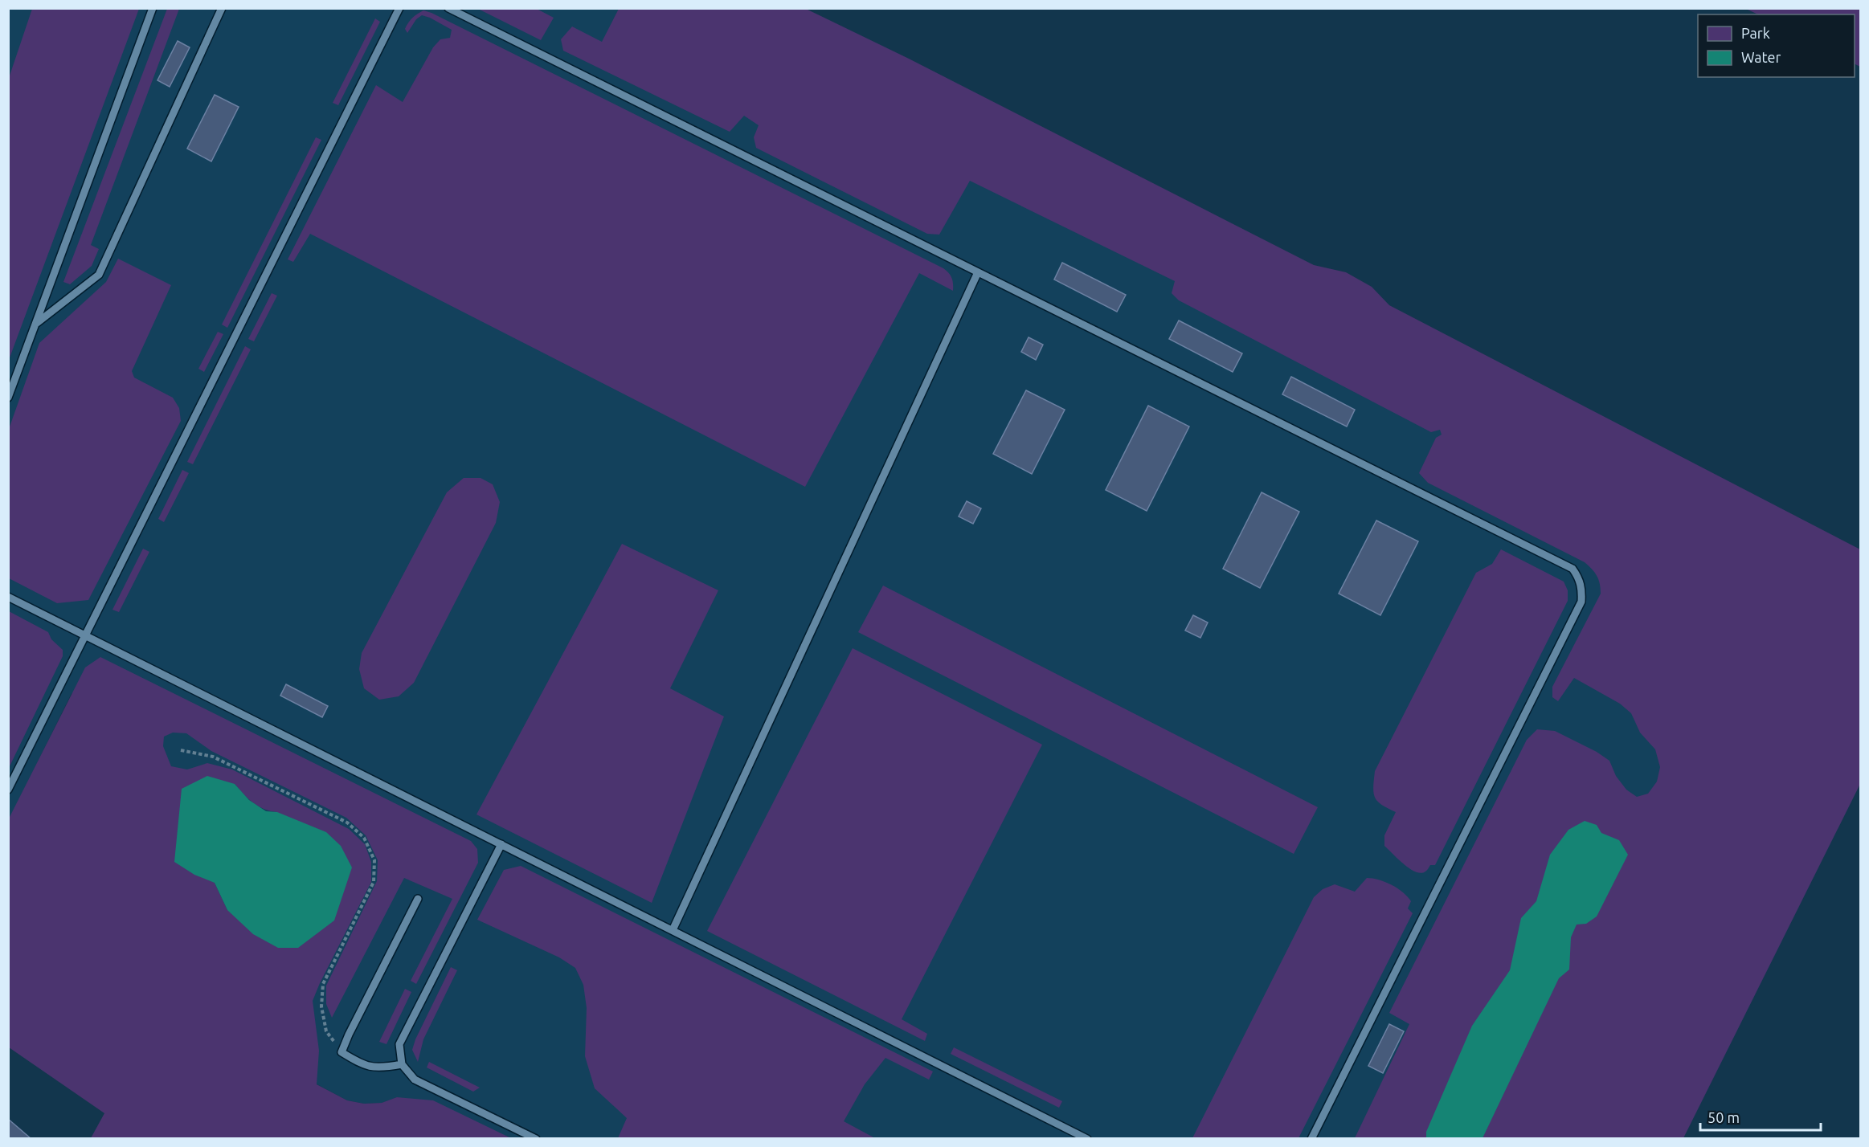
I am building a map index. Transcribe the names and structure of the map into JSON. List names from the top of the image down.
{
  "legend": ["Park", "Water"],
  "scale_bar": "50 m"
}
